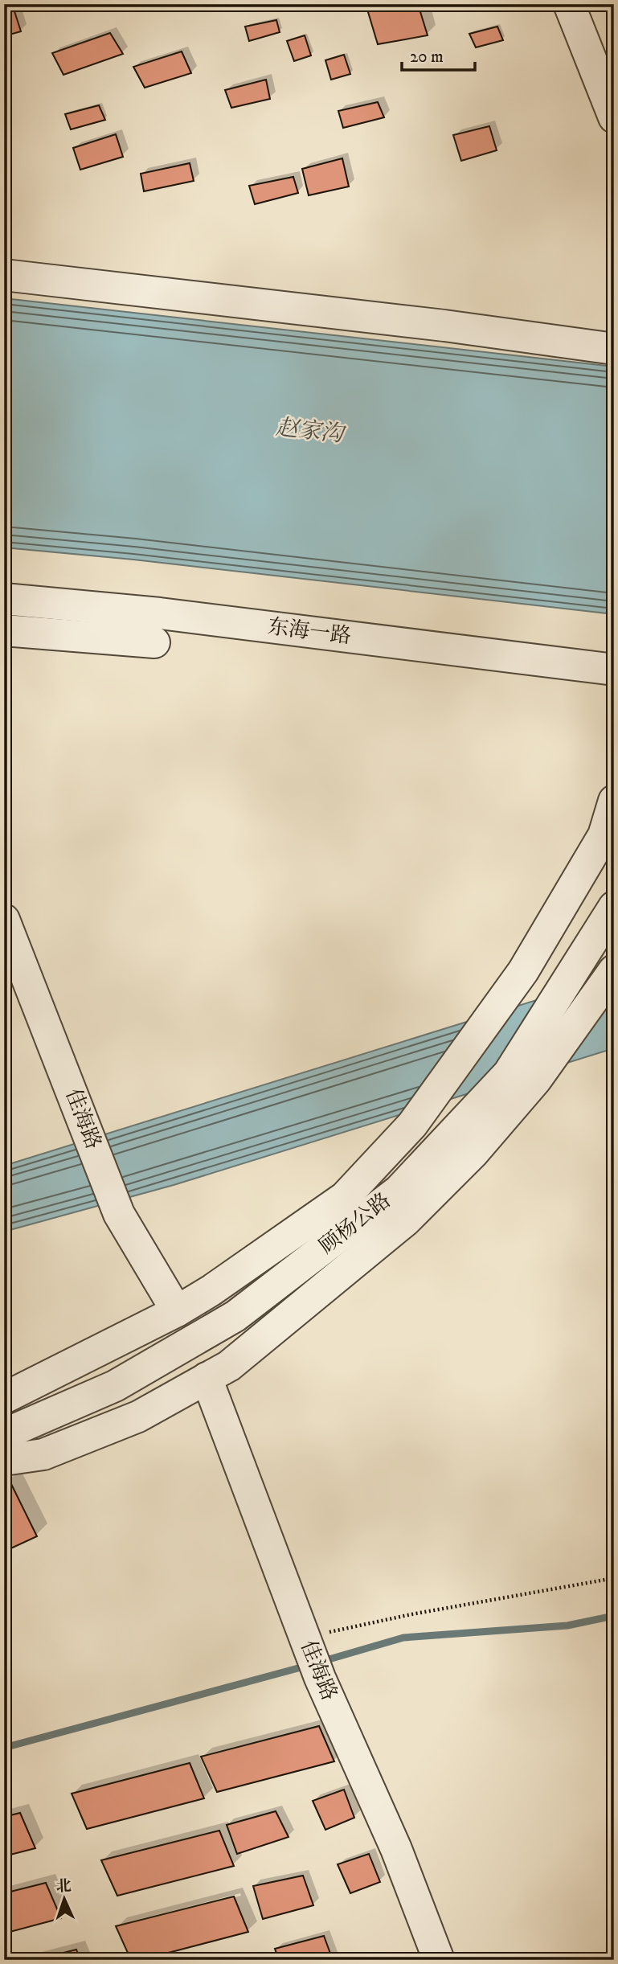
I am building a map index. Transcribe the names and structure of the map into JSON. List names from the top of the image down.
{
  "streets": {
    "street": ["东海一路", "佳海路", "顾杨公路"]
  },
  "water": ["赵家沟"],
  "scale_bar": "20 m",
  "north": "top"
}
